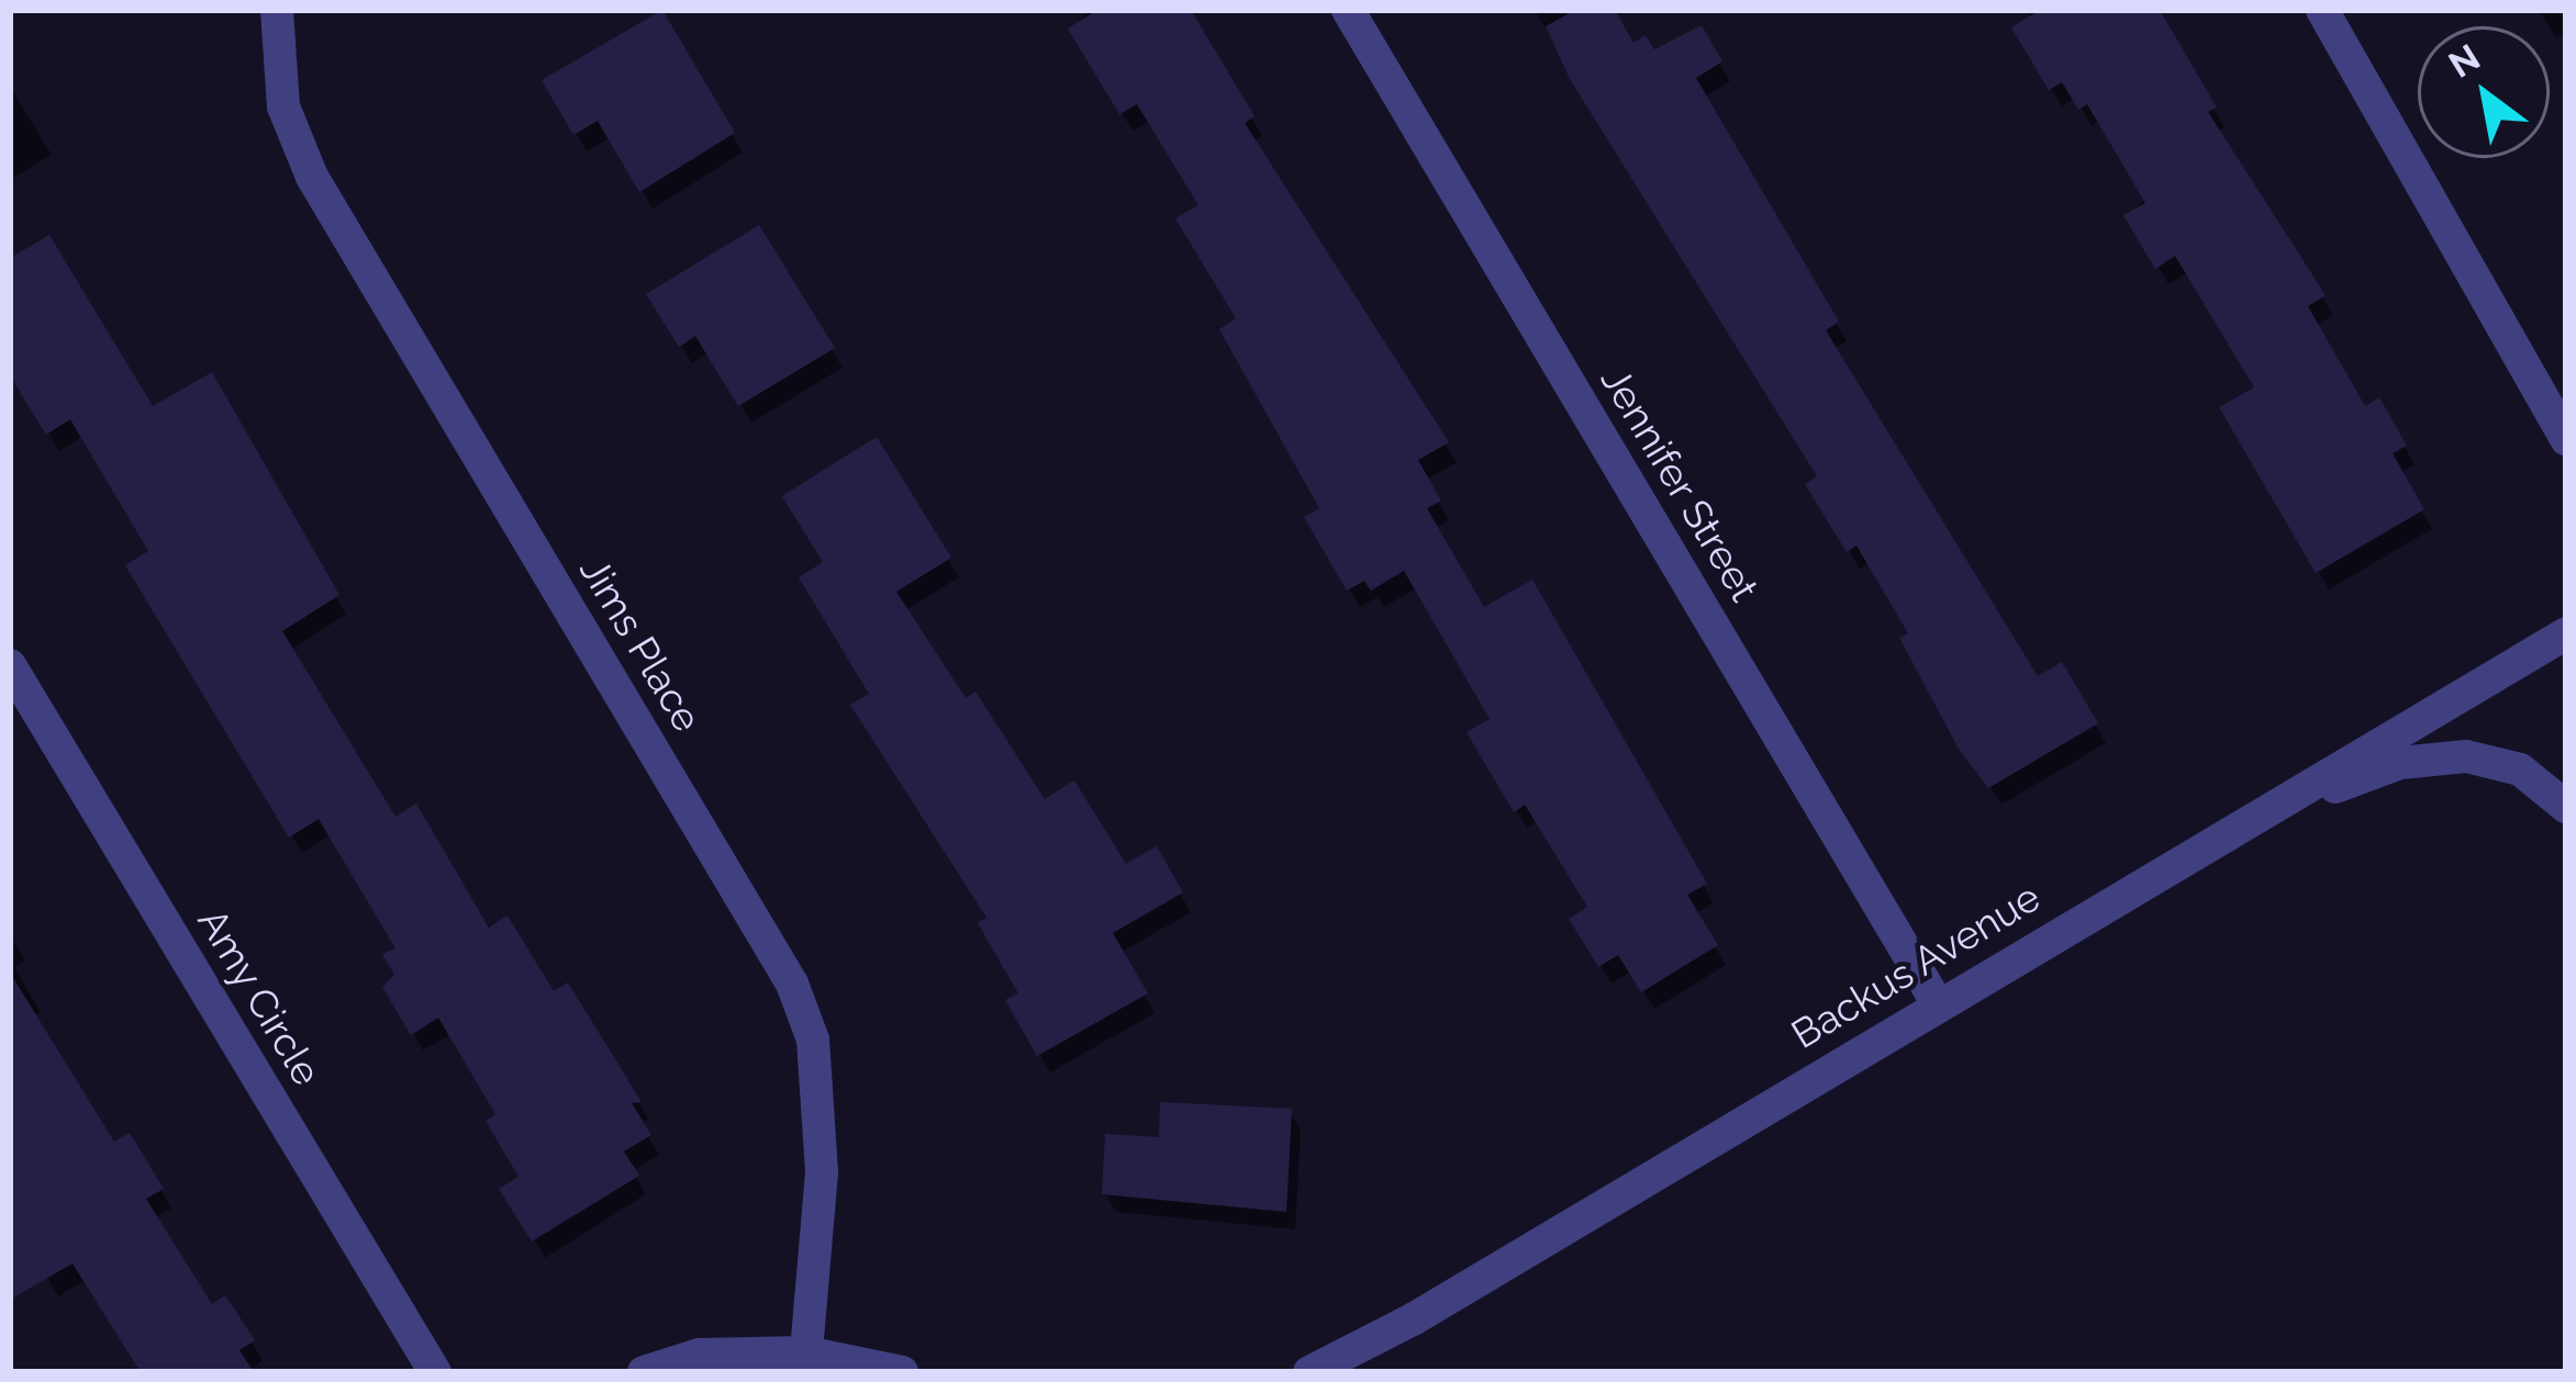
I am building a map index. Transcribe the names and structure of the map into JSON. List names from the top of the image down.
{
  "streets": {
    "street": [
      "Jennifer Street",
      "Jims Place",
      "Backus Avenue",
      "Amy Circle"
    ]
  },
  "crossings": [
    ["Jennifer Street", "Backus Avenue"]
  ],
  "north": "top left"
}
